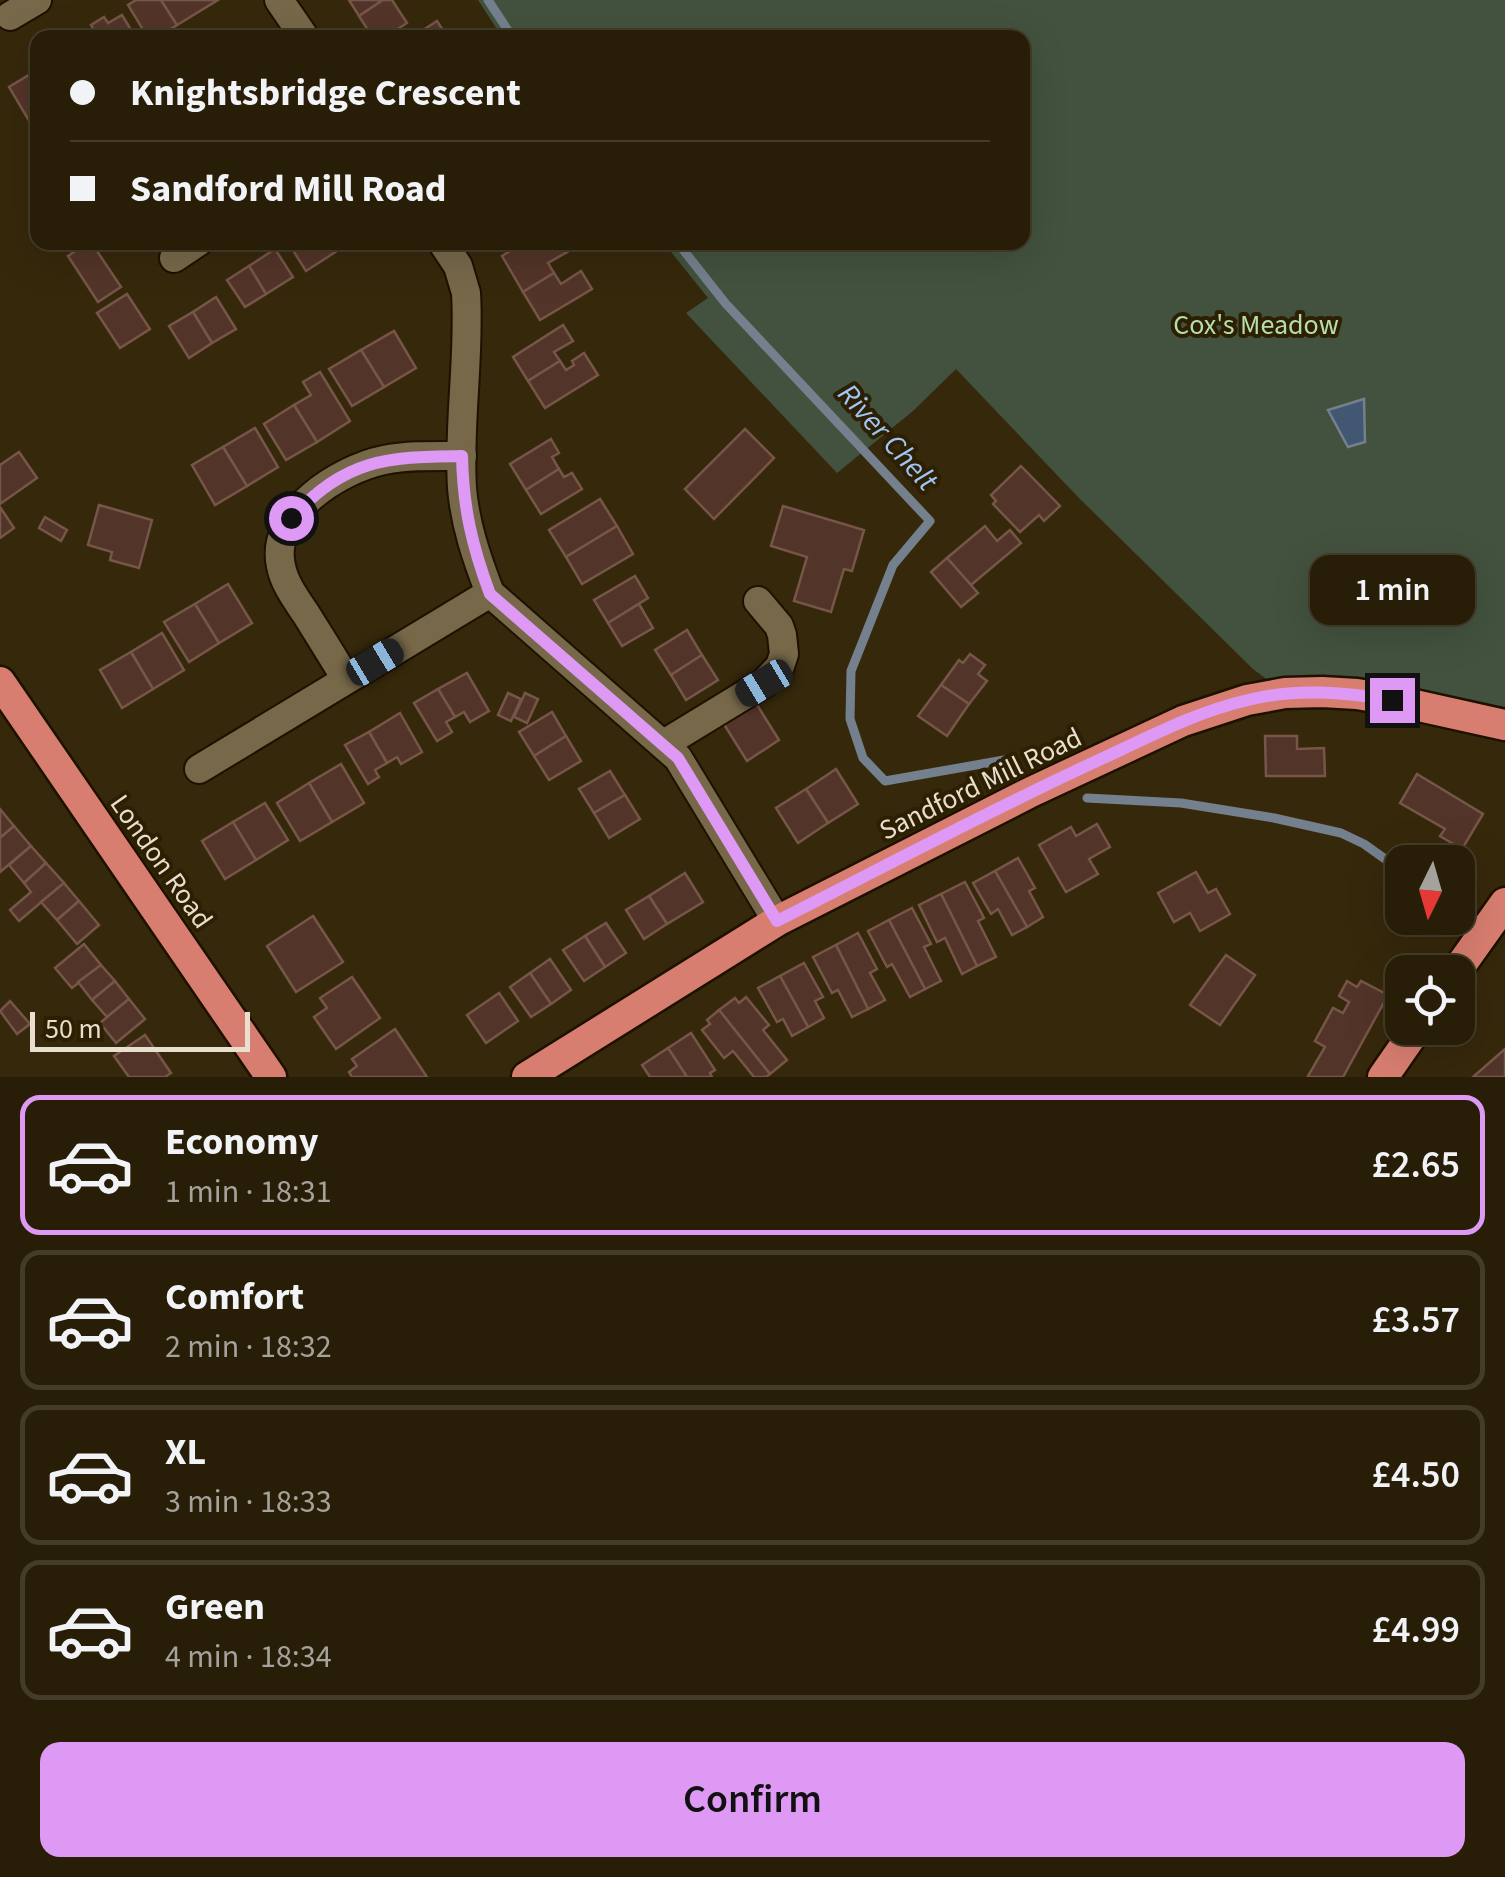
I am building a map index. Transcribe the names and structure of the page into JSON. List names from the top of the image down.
{
  "streets": {
    "highway": ["Sandford Mill Road", "London Road"]
  },
  "water": ["River Chelt"],
  "parks": ["Cox's Meadow"],
  "scale_bar": "50 m",
  "north": "bottom",
  "page": {
    "banner": ["Knightsbridge Crescent", "Sandford Mill Road"],
    "bubble": "1 min",
    "scale": "50 m",
    "list": [
      {
        "name": "Economy",
        "note": "1 min · 18:31",
        "value": "£2.65"
      },
      {
        "name": "Comfort",
        "note": "2 min · 18:32",
        "value": "£3.57"
      },
      {
        "name": "XL",
        "note": "3 min · 18:33",
        "value": "£4.50"
      },
      {
        "name": "Green",
        "note": "4 min · 18:34",
        "value": "£4.99"
      }
    ],
    "buttons": "Confirm"
  }
}
